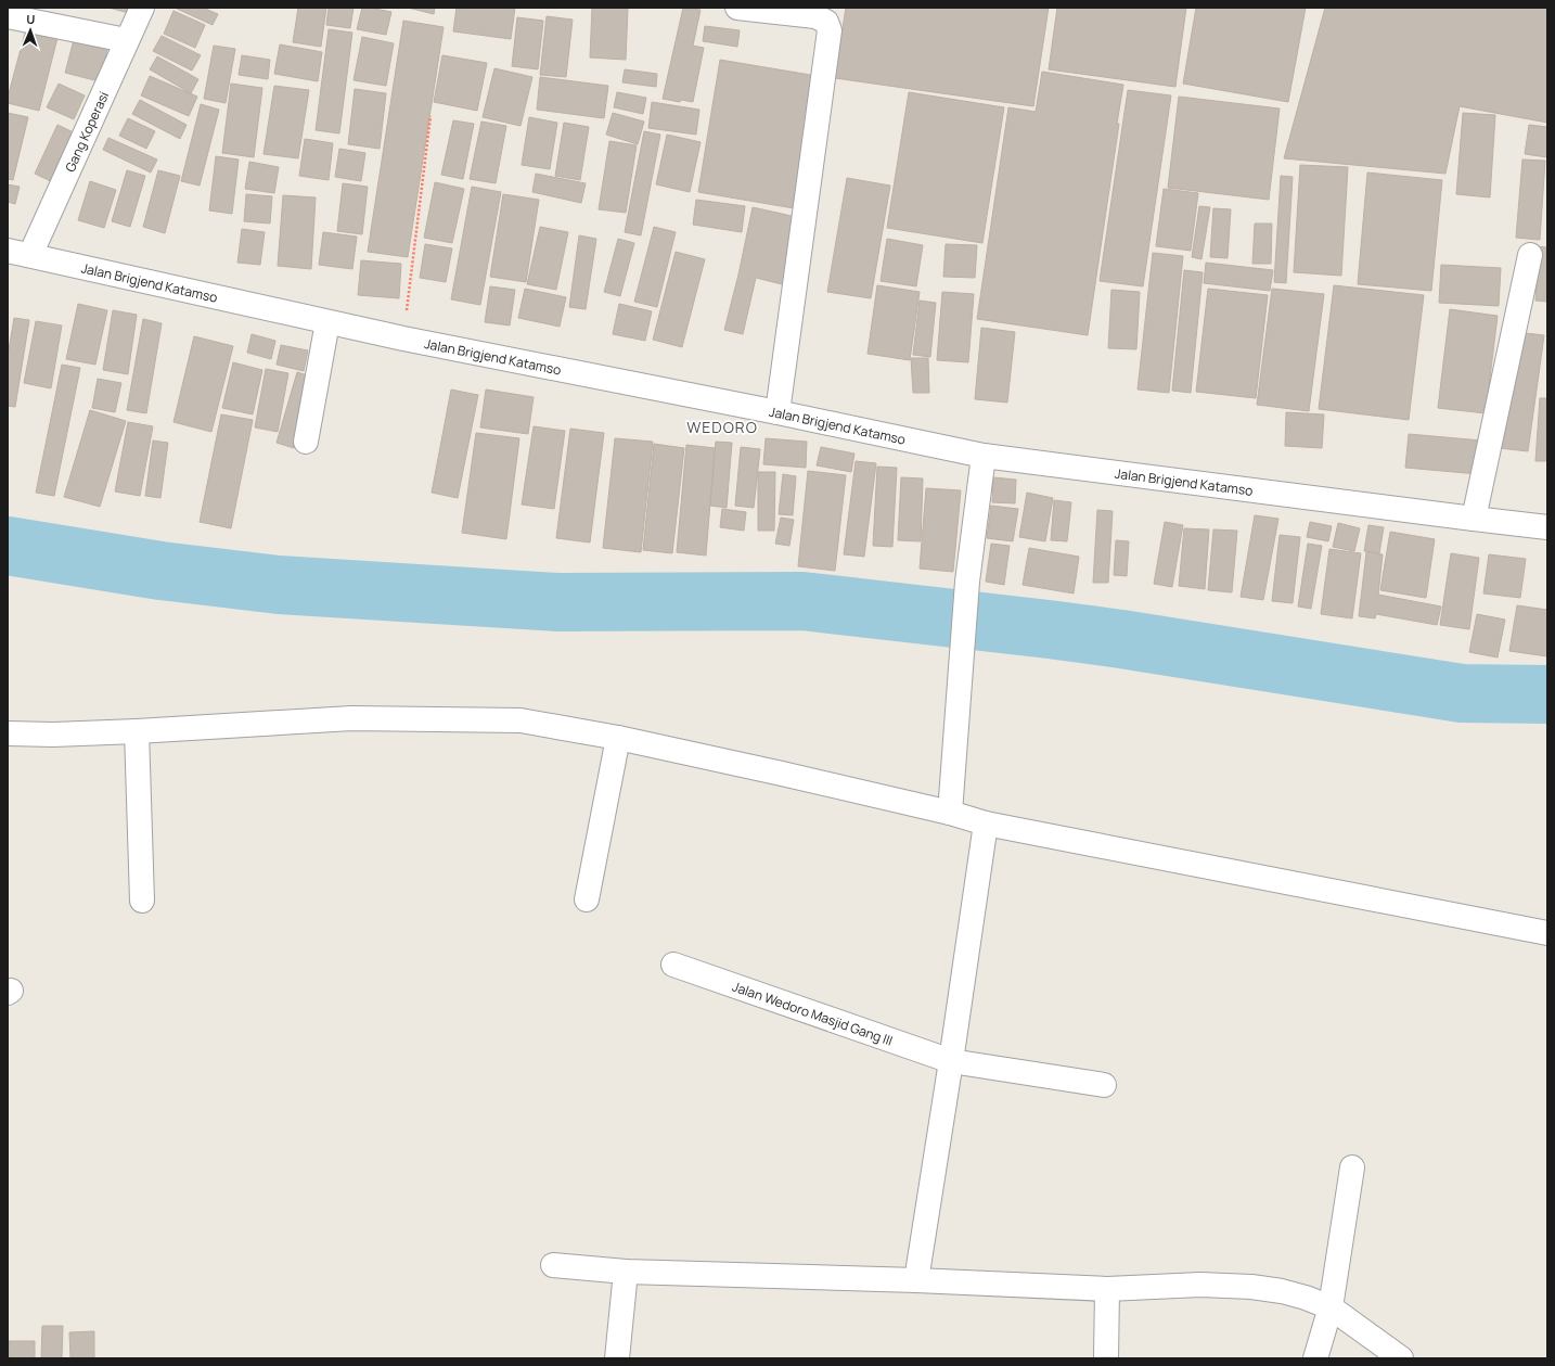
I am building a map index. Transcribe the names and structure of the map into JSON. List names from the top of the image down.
{
  "streets": {
    "street": ["Gang Koperasi", "Jalan Brigjend Katamso", "Jalan Wedoro Masjid Gang III"]
  },
  "crossings": [
    ["Gang Koperasi", "Jalan Brigjend Katamso"]
  ],
  "districts": ["WEDORO"],
  "north": "top"
}
